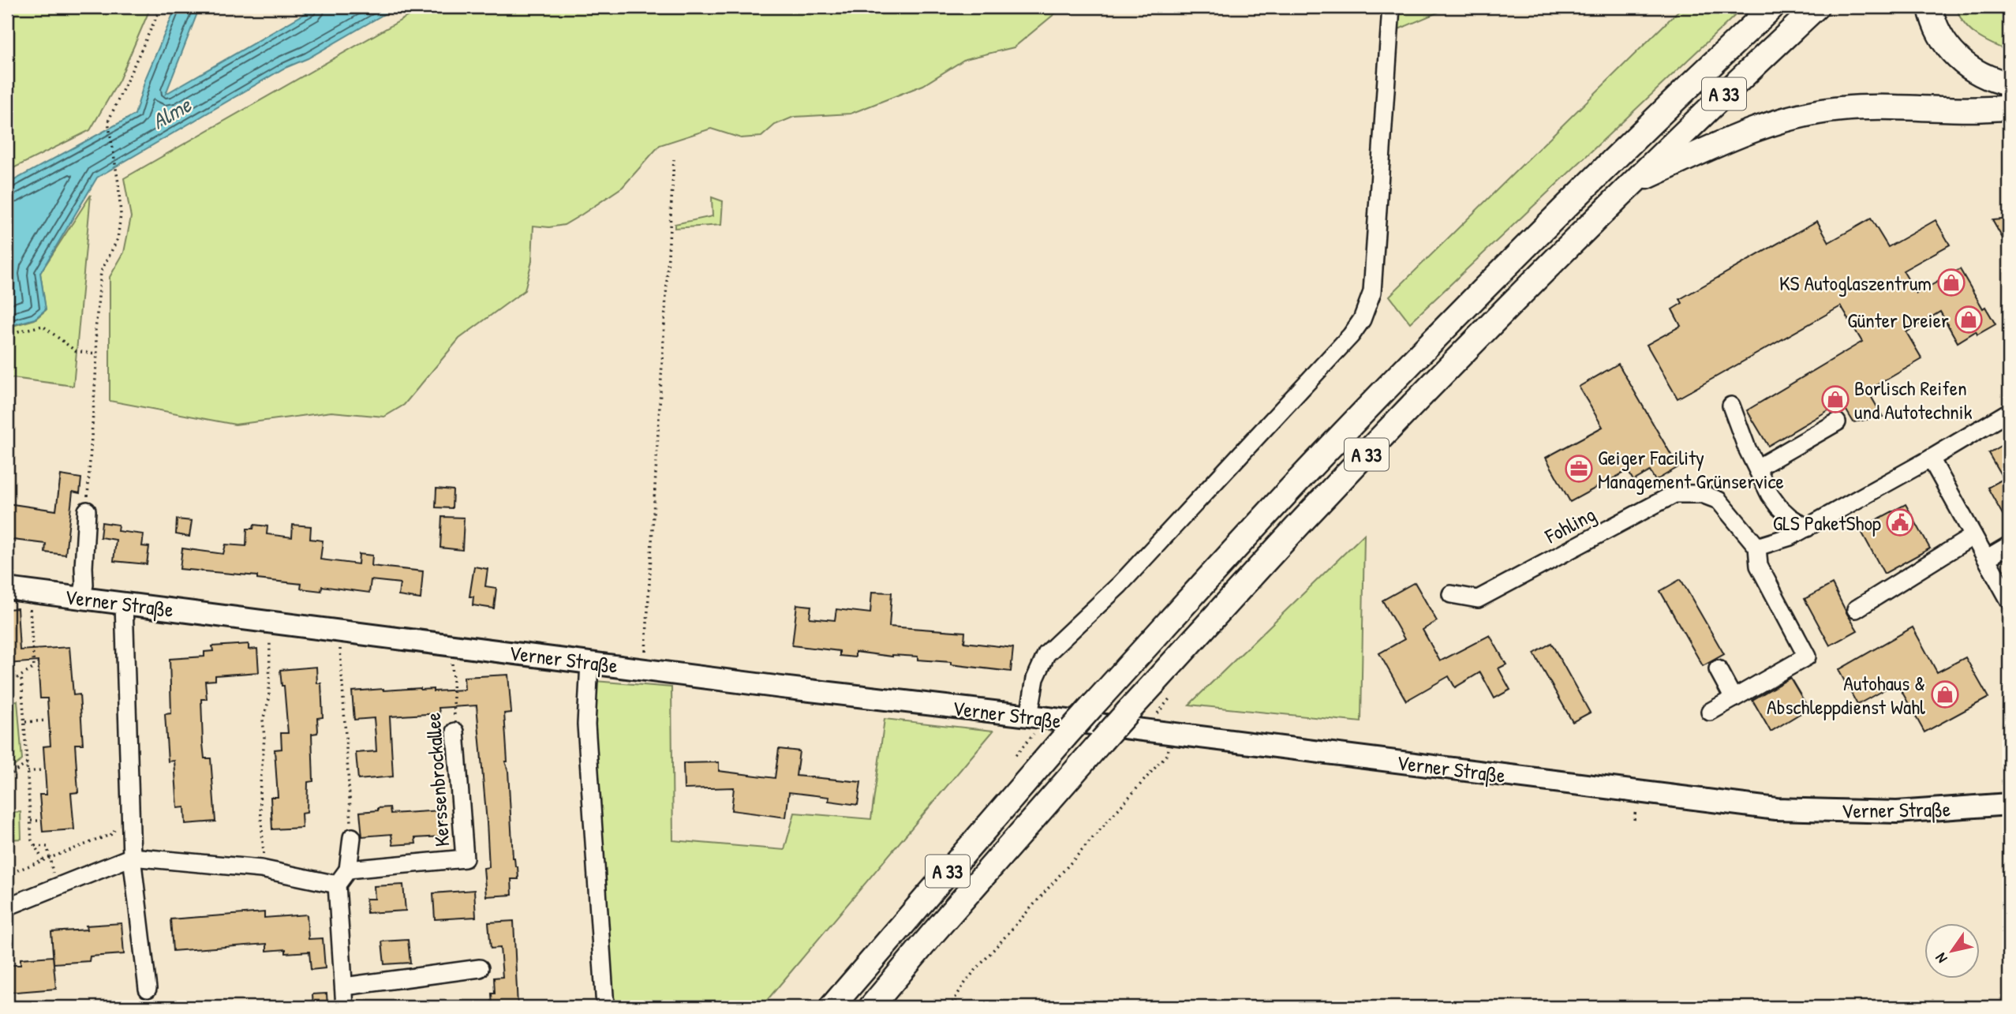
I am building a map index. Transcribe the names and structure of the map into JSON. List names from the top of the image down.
{
  "streets": {
    "highway": ["A 33"],
    "main road": ["Verner Straße"],
    "street": ["Fohling", "Kerssenbrockallee"]
  },
  "crossings": [
    ["Verner Straße", "Kerssenbrockallee"]
  ],
  "water": ["Alme"],
  "places": {
    "shop": [
      "KS Autoglaszentrum",
      "Günter Dreier",
      "Borlisch Reifen und Autotechnik",
      "Autohaus & Abschleppdienst Wahl"
    ],
    "office": ["Geiger Facility Management Grünservice"],
    "public building": ["GLS PaketShop"]
  },
  "north": "bottom left"
}
